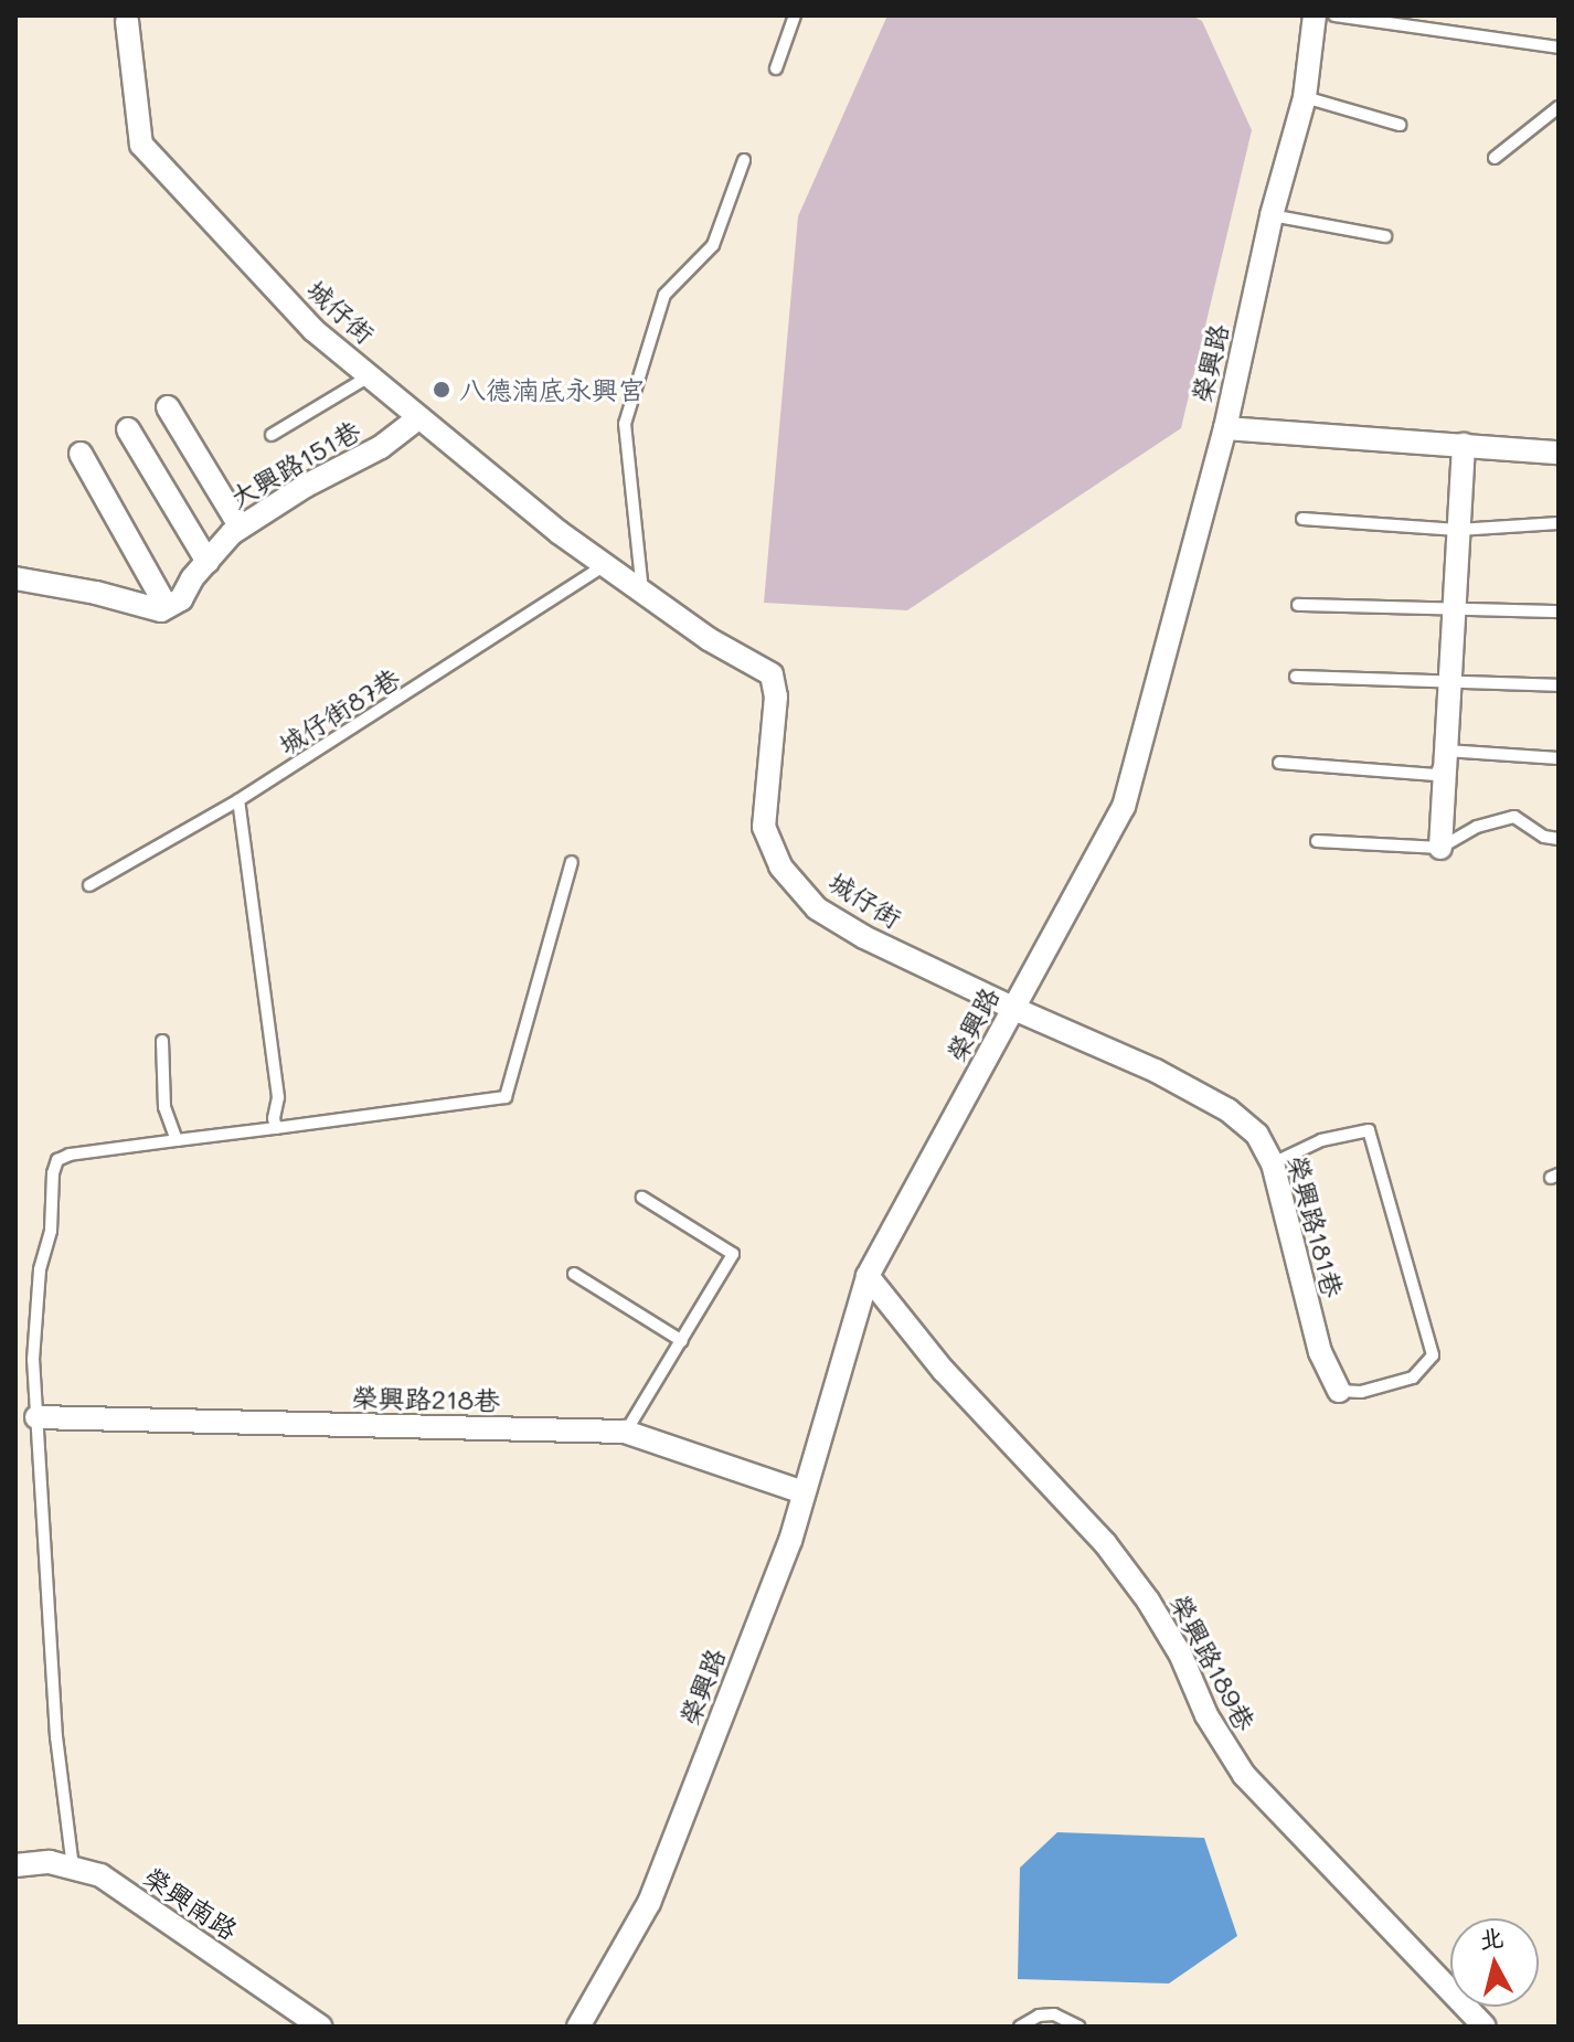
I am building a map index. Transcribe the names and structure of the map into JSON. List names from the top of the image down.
{
  "streets": {
    "street": [
      "城仔街",
      "榮興路",
      "大興路151巷",
      "榮興路181巷",
      "榮興路218巷",
      "榮興路189巷",
      "榮興南路"
    ],
    "lane": ["城仔街87巷"]
  },
  "crossings": [
    ["城仔街", "榮興路"],
    ["城仔街", "大興路151巷"],
    ["城仔街", "城仔街87巷"],
    ["城仔街", "榮興路181巷"],
    ["榮興路", "榮興路181巷"],
    ["榮興路", "榮興路218巷"],
    ["榮興路", "榮興路189巷"]
  ],
  "places": ["八德湳底永興宮"],
  "north": "top"
}
